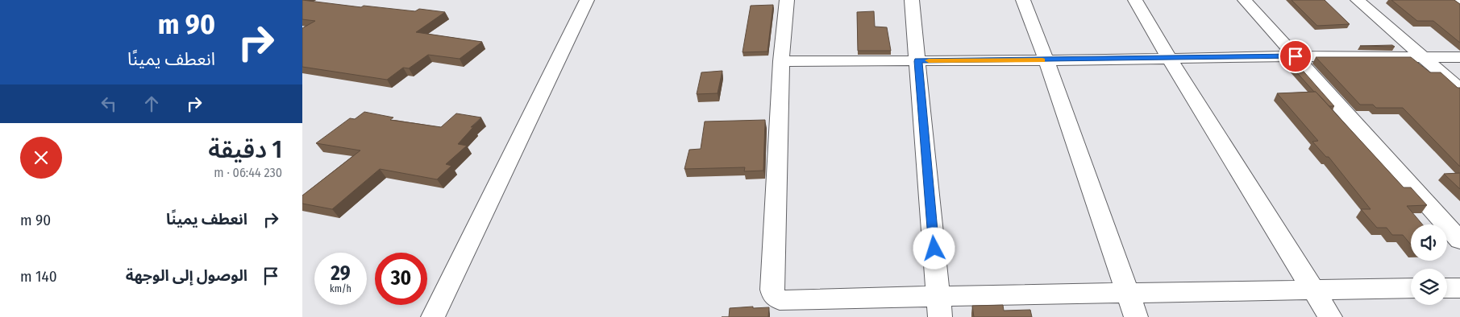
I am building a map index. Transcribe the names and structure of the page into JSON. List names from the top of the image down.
{
  "page": {
    "turn": ["90 m", "انعطف يمينًا"],
    "heading": ["1 دقيقة", "230 m · 06:44"],
    "list": [
      {
        "name": "انعطف يمينًا",
        "value": "90 m"
      },
      {
        "name": "الوصول إلى الوجهة",
        "value": "140 m"
      }
    ],
    "speed": "29 km/h",
    "limit": "30"
  }
}
